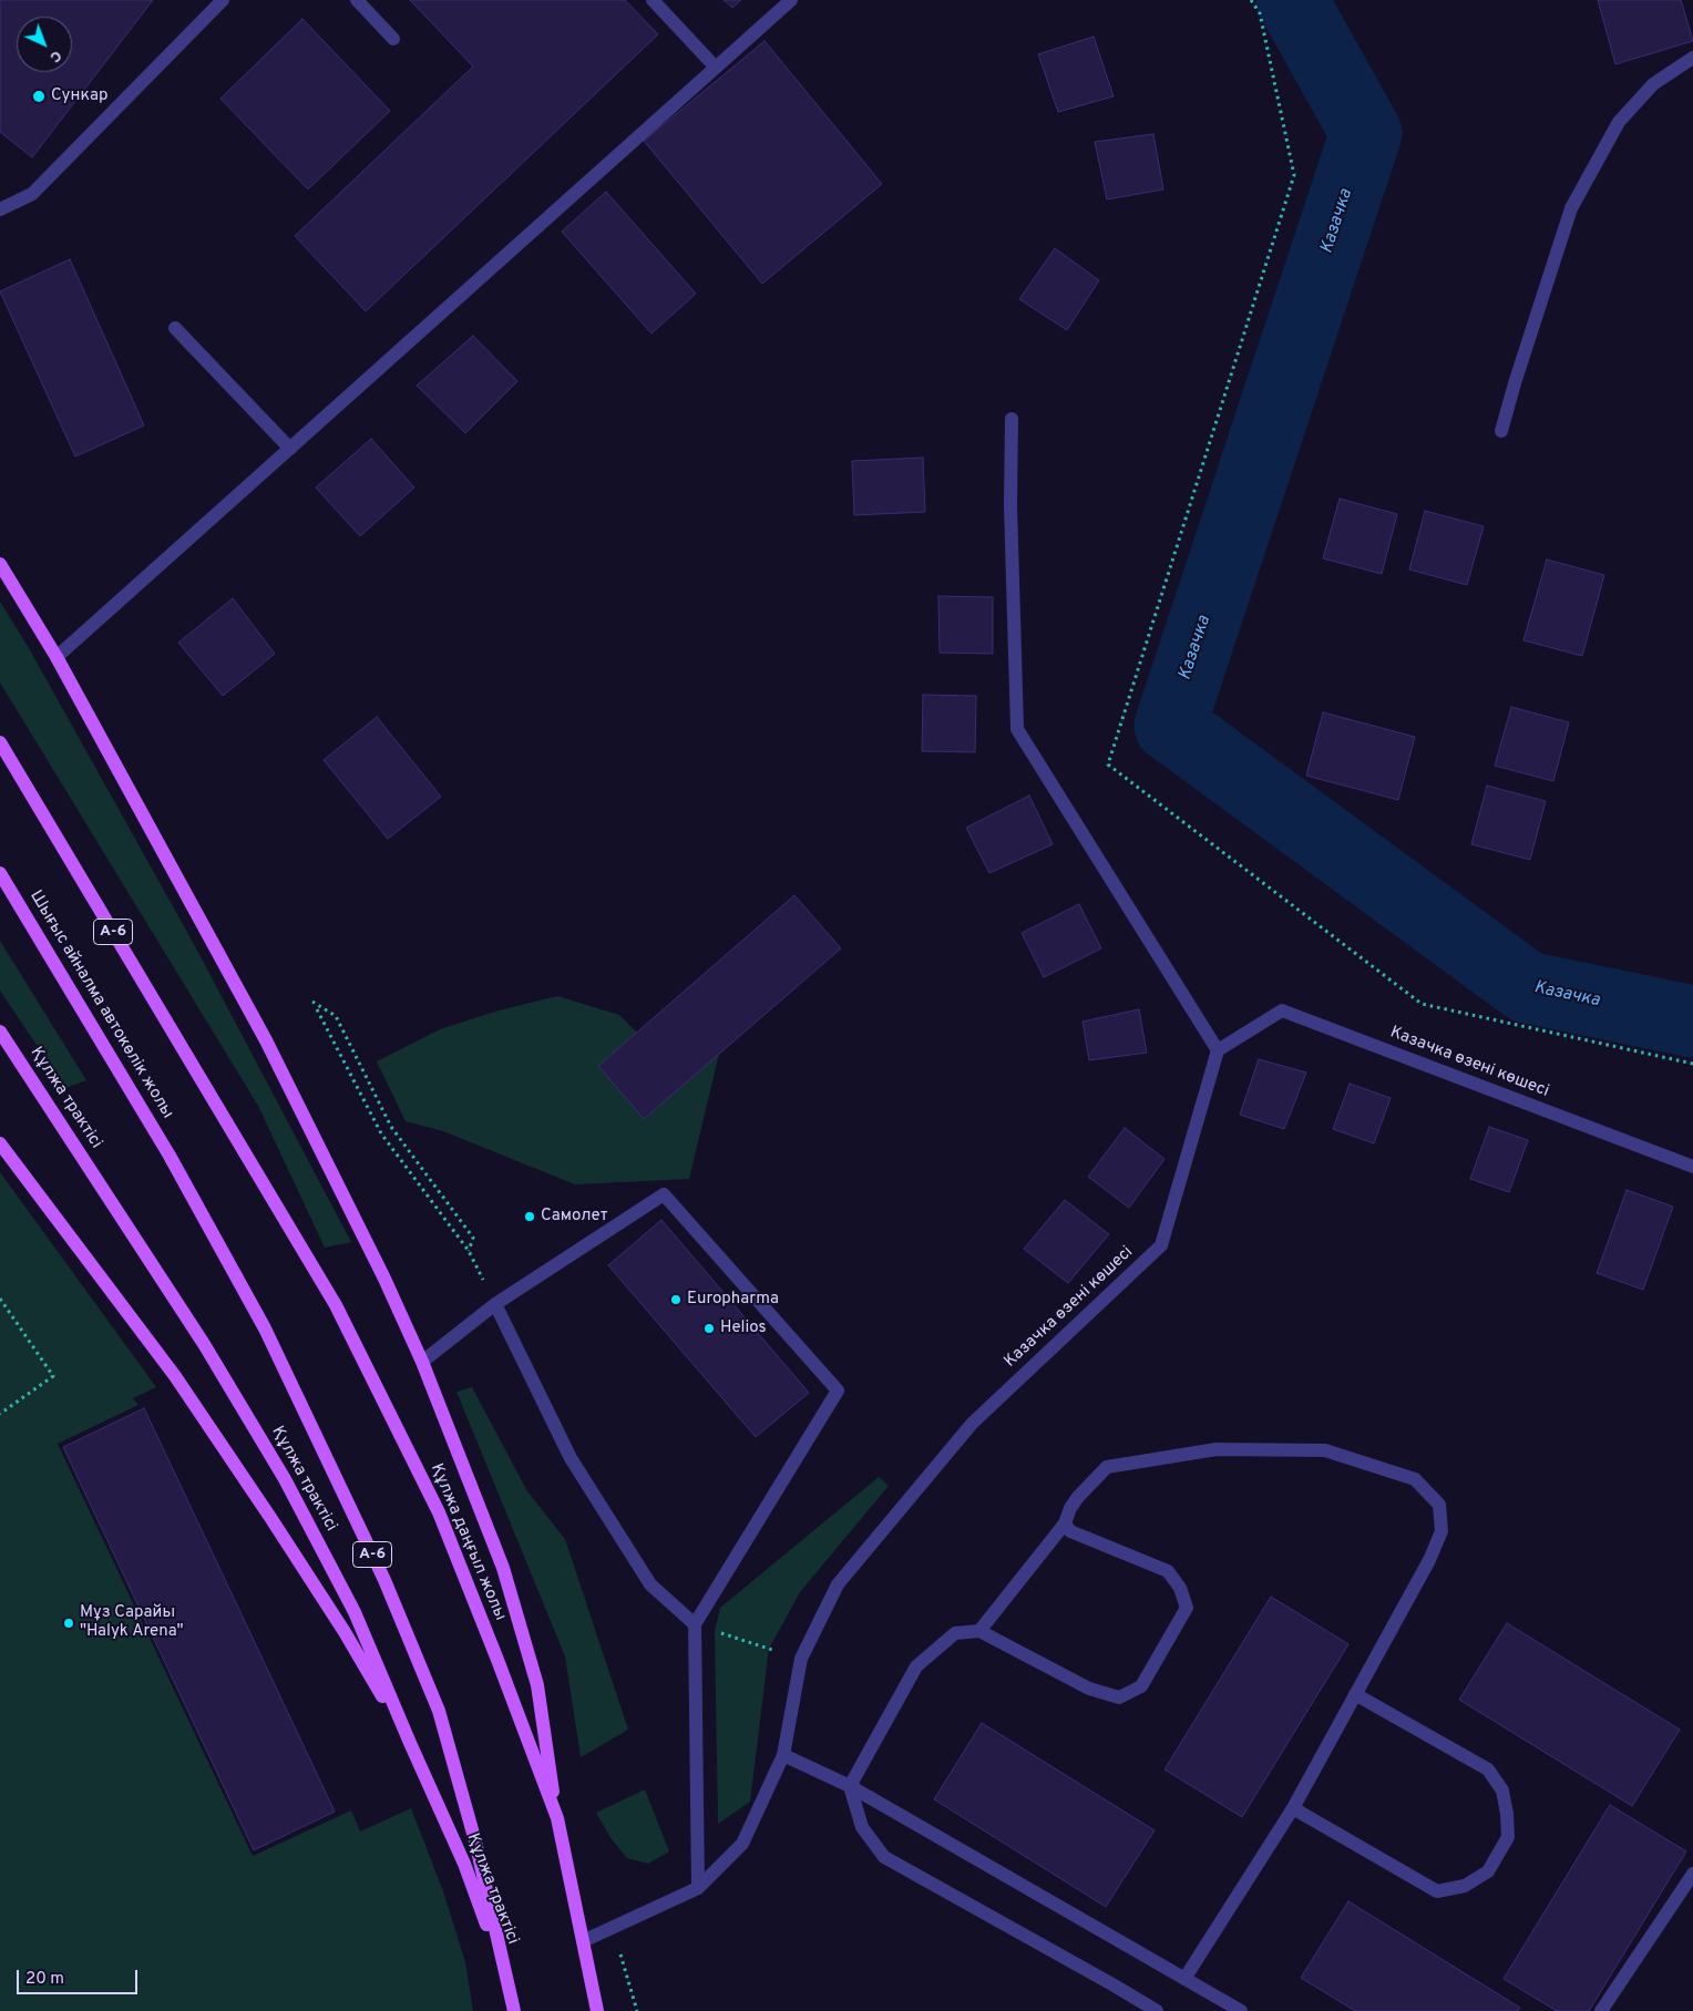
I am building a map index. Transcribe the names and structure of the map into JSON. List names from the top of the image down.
{
  "streets": {
    "main road": [
      "A-6",
      "Шығыс айналма автокөлік жолы",
      "Құлжа трактісі",
      "Құлжа даңғыл жолы"
    ],
    "street": ["Казачка өзені көшесі"]
  },
  "crossings": [
    ["A-6", "Шығыс айналма автокөлік жолы"],
    ["A-6", "Құлжа трактісі"],
    ["Шығыс айналма автокөлік жолы", "Құлжа трактісі"],
    ["Казачка өзені көшесі", "Құлжа даңғыл жолы"]
  ],
  "water": ["Казачка"],
  "places": [
    "Сункар",
    "Самолет",
    "Europharma",
    "Helios",
    "Мұз Сарайы \"Halyk Arena\""
  ],
  "scale_bar": "20 m",
  "north": "bottom right"
}
